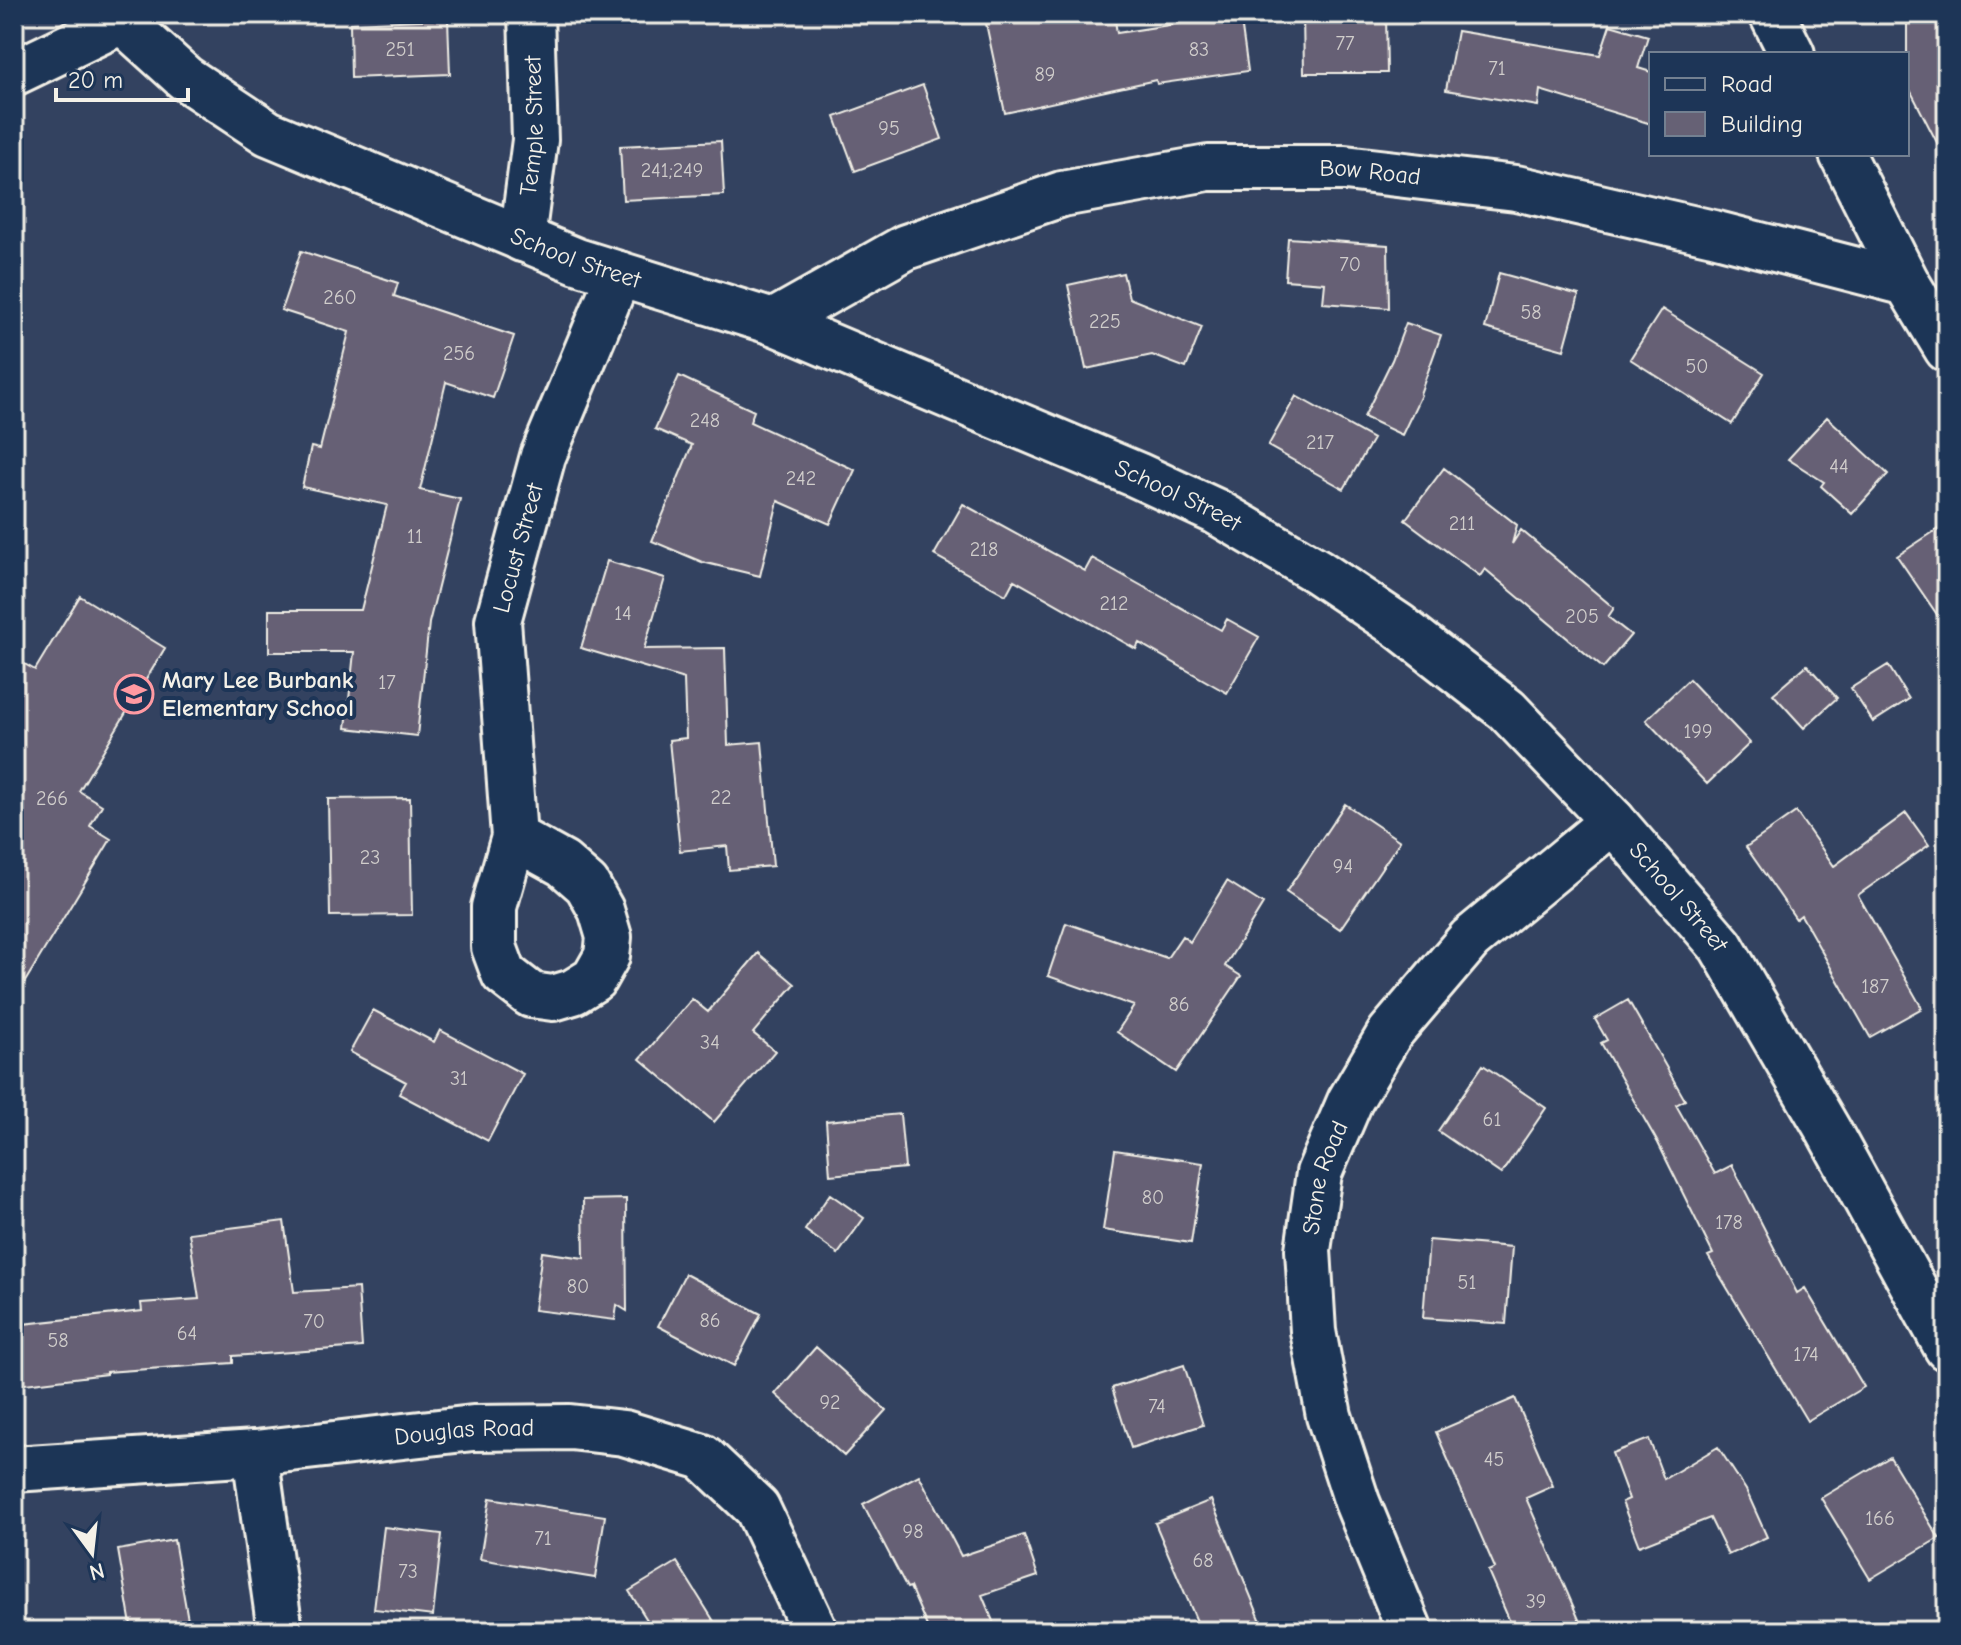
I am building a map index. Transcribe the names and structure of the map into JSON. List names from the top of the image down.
{
  "streets": {
    "street": [
      "Temple Street",
      "Bow Road",
      "School Street",
      "Locust Street",
      "Stone Road",
      "Douglas Road"
    ]
  },
  "crossings": [
    ["Temple Street", "School Street"],
    ["Bow Road", "School Street"],
    ["School Street", "Locust Street"],
    ["School Street", "Stone Road"]
  ],
  "places": {
    "school or university": ["Mary Lee Burbank Elementary School"]
  },
  "house_numbers": [
    "77",
    "251",
    "83",
    "71",
    "89",
    "95",
    "241;249",
    "70",
    "260",
    "58",
    "225",
    "256",
    "50",
    "248",
    "217",
    "44",
    "242",
    "211",
    "11",
    "218",
    "212",
    "14",
    "205",
    "17",
    "199",
    "22",
    "266",
    "23",
    "94",
    "187",
    "86",
    "34",
    "31",
    "61",
    "80",
    "178",
    "51",
    "80",
    "86",
    "70",
    "64",
    "58",
    "174",
    "92",
    "74",
    "45",
    "166",
    "98",
    "71",
    "68",
    "73",
    "39"
  ],
  "legend": ["Road", "Building"],
  "scale_bar": "20 m",
  "north": "bottom"
}
